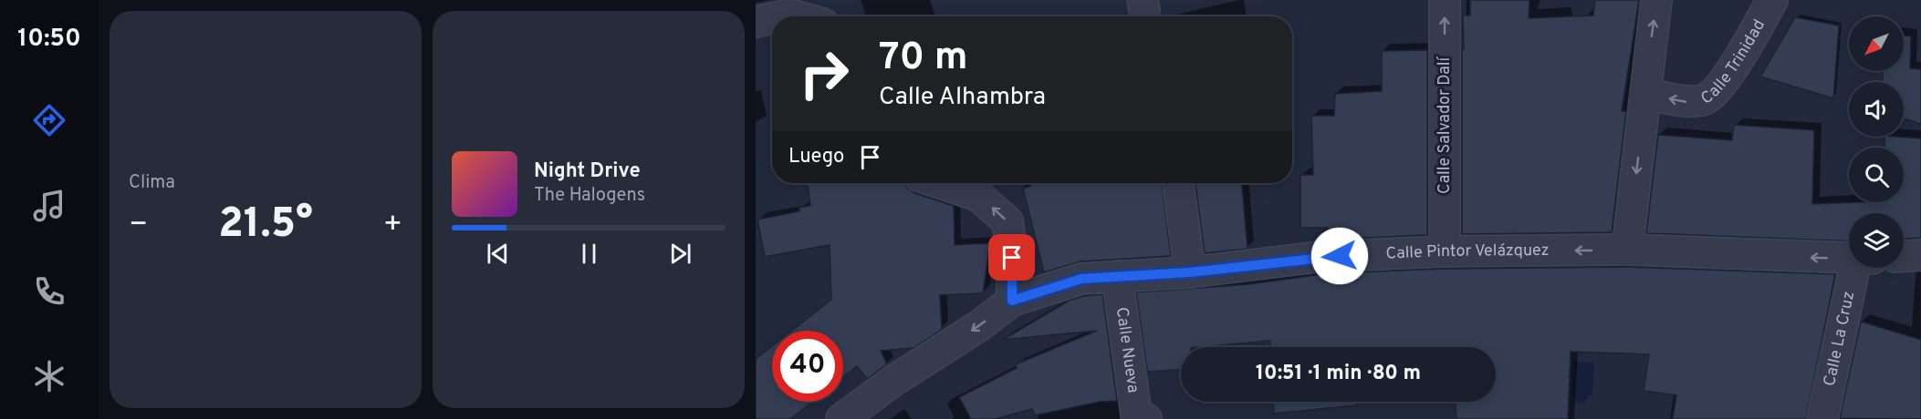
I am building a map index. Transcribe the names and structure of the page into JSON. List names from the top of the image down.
{
  "streets": {
    "street": [
      "Calle Trinidad",
      "Calle Salvador Dalí",
      "Calle Pintor Velázquez",
      "Calle La Cruz",
      "Calle Nueva"
    ]
  },
  "crossings": [
    ["Calle Salvador Dalí", "Calle Pintor Velázquez"],
    ["Calle Pintor Velázquez", "Calle Nueva"]
  ],
  "one_way": ["Calle Trinidad", "Calle Pintor Velázquez"],
  "north": "bottom left",
  "page": {
    "tabs": "10:50",
    "tile": "Clima",
    "turn": ["70 m", "Calle Alhambra"],
    "then": "Luego",
    "song": ["Night Drive", "The Halogens"],
    "heat": ["−", "21.5°", "+"],
    "limit": "40",
    "trip": "10:51 · 1 min · 80 m"
  }
}
